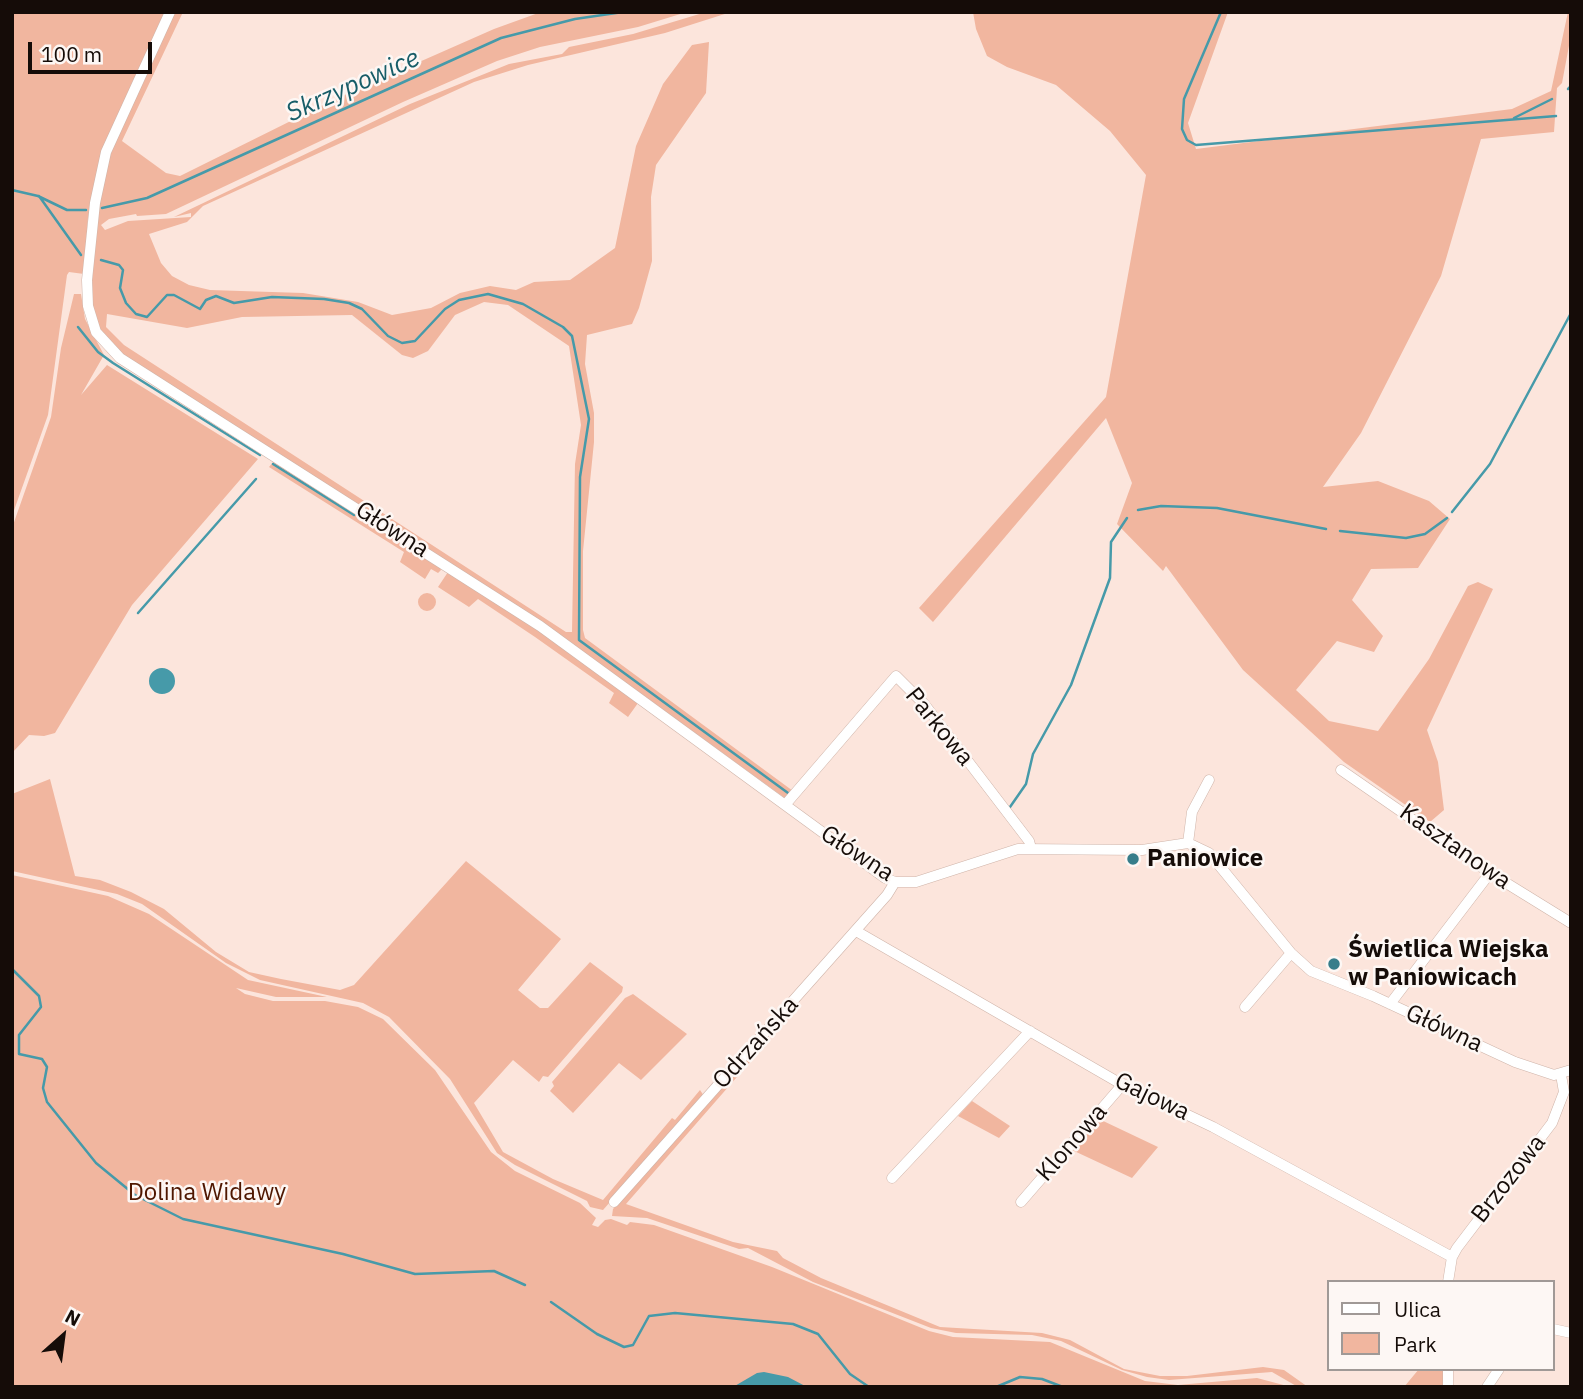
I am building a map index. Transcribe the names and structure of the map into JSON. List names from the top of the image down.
{
  "streets": {
    "street": [
      "Główna",
      "Parkowa",
      "Kasztanowa",
      "Odrzańska",
      "Gajowa",
      "Klonowa",
      "Brzozowa"
    ]
  },
  "crossings": [
    ["Główna", "Parkowa"],
    ["Główna", "Odrzańska"],
    ["Główna", "Brzozowa"],
    ["Odrzańska", "Gajowa"],
    ["Gajowa", "Klonowa"],
    ["Gajowa", "Brzozowa"]
  ],
  "water": ["Skrzypowice"],
  "parks": ["Dolina Widawy"],
  "places": ["Paniowice", "Świetlica Wiejska w Paniowicach"],
  "legend": ["Ulica", "Park"],
  "scale_bar": "100 m",
  "north": "top right"
}
